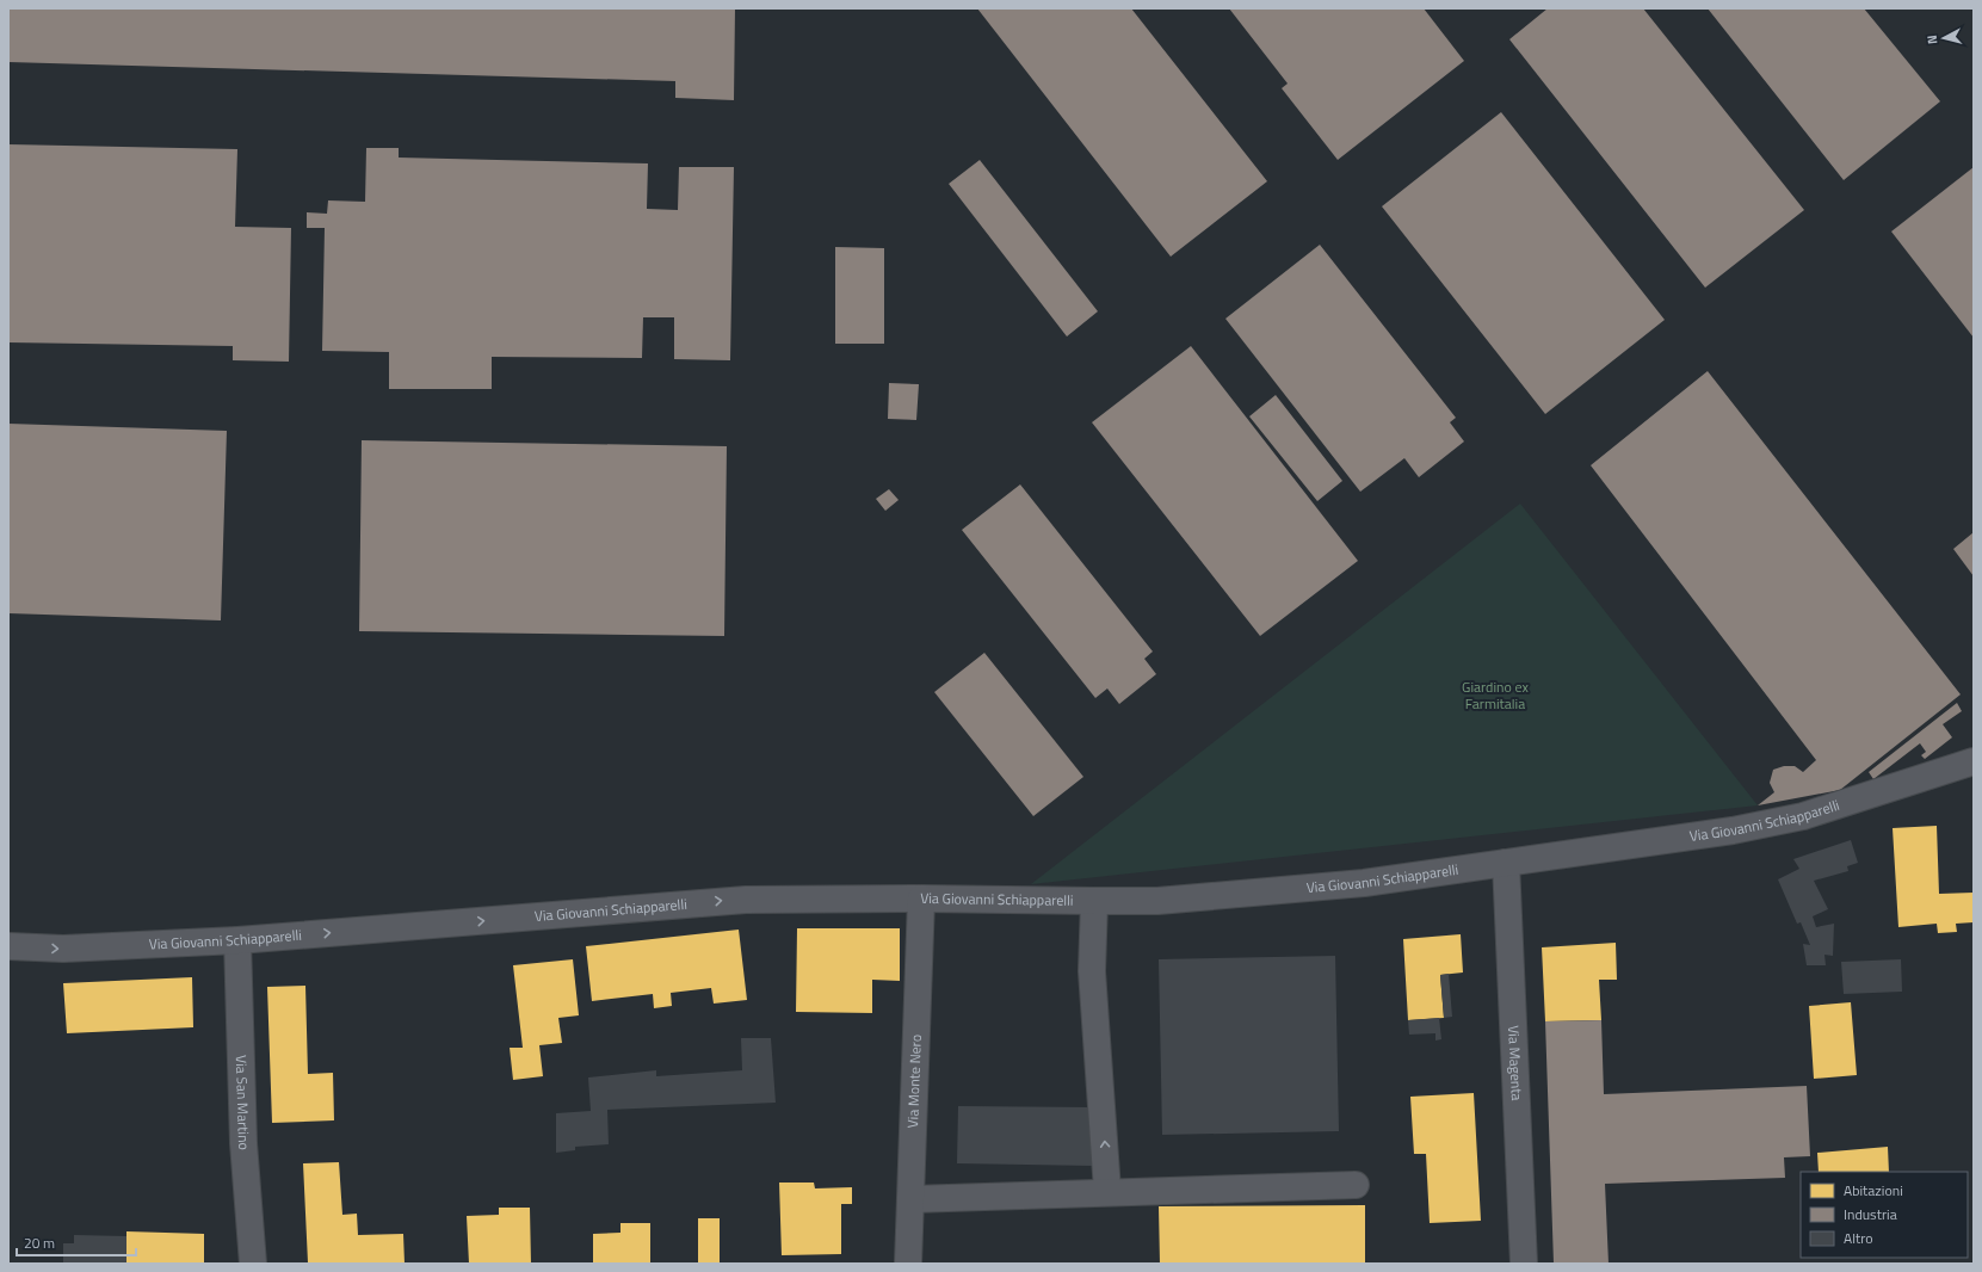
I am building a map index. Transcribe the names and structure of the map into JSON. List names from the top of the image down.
{
  "streets": {
    "street": [
      "Via Giovanni Schiapparelli",
      "Via Magenta",
      "Via Monte Nero",
      "Via San Martino"
    ]
  },
  "crossings": [
    ["Via Giovanni Schiapparelli", "Via Magenta"],
    ["Via Giovanni Schiapparelli", "Via Monte Nero"],
    ["Via Giovanni Schiapparelli", "Via San Martino"]
  ],
  "one_way": ["Via Giovanni Schiapparelli"],
  "parks": ["Giardino ex Farmitalia"],
  "legend": ["Abitazioni", "Industria", "Altro"],
  "scale_bar": "20 m",
  "north": "left"
}
